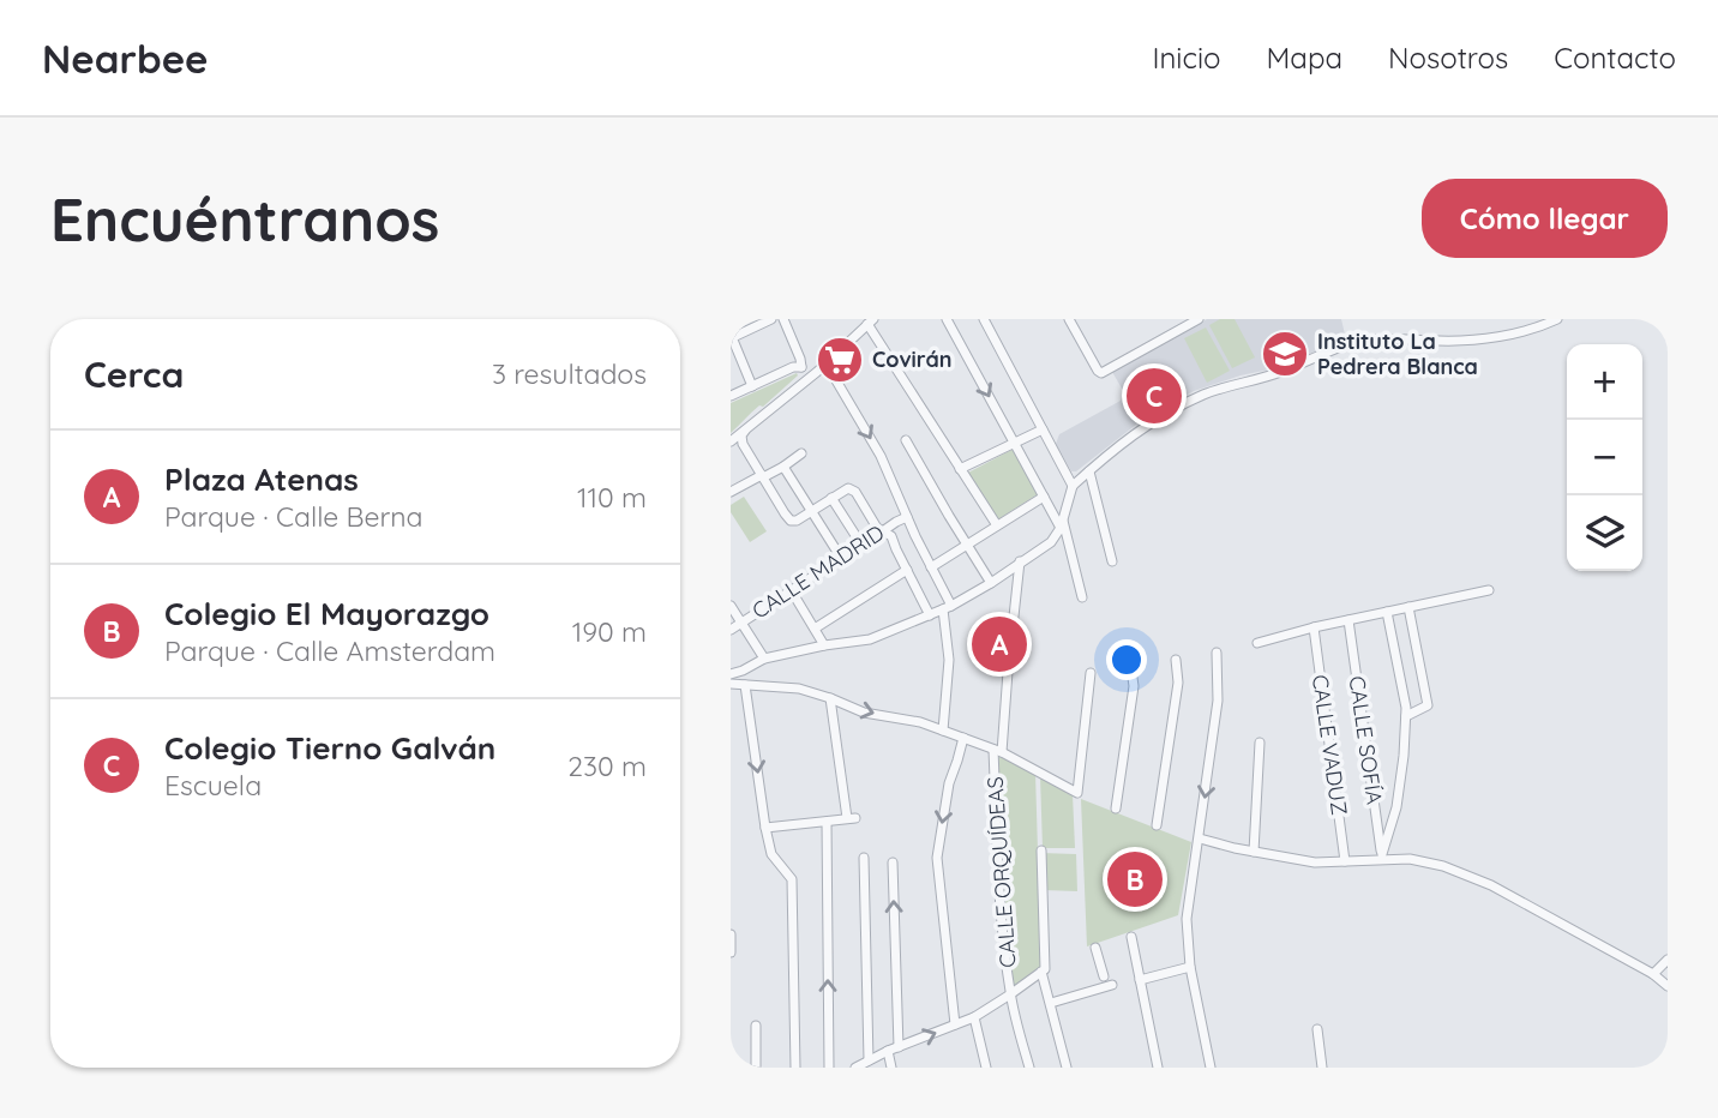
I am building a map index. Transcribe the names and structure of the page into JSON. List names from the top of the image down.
{
  "streets": {
    "street": [
      "CALLE MADRID",
      "CALLE SOFÍA",
      "CALLE VADUZ",
      "CALLE ORQUÍDEAS"
    ]
  },
  "places": {
    "school or university": ["Instituto La Pedrera Blanca"],
    "supermarket": ["Covirán"]
  },
  "page": {
    "header": "Nearbee",
    "nav": [
      "Inicio",
      "Mapa",
      "Nosotros",
      "Contacto"
    ],
    "buttons": "Cómo llegar",
    "title": "Encuéntranos",
    "heading": ["Cerca", "3 resultados"],
    "map_buttons": ["+", "−"],
    "pins": ["C", "A", "B"],
    "list": [
      {
        "mark": "A",
        "name": "Plaza Atenas",
        "note": "Parque · Calle Berna",
        "value": "110 m"
      },
      {
        "mark": "B",
        "name": "Colegio El Mayorazgo",
        "note": "Parque · Calle Amsterdam",
        "value": "190 m"
      },
      {
        "mark": "C",
        "name": "Colegio Tierno Galván",
        "note": "Escuela",
        "value": "230 m"
      }
    ]
  }
}
